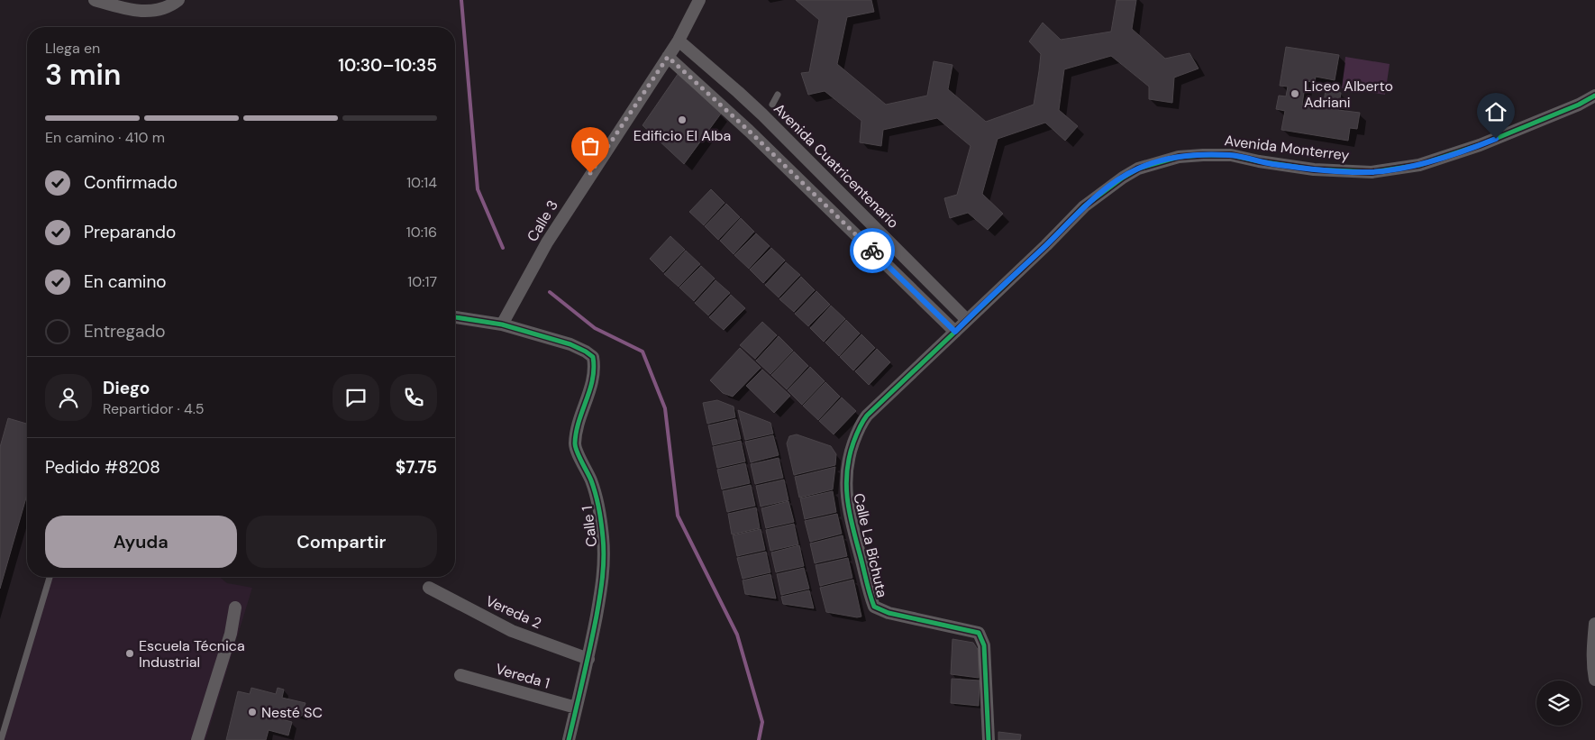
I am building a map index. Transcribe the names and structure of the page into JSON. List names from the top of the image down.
{
  "streets": {
    "street": [
      "Avenida Monterrey",
      "Avenida Cuatricentenario",
      "Calle 3",
      "Calle 1",
      "Calle La Bichuta",
      "Vereda 2",
      "Vereda 1"
    ]
  },
  "crossings": [
    ["Avenida Monterrey", "Avenida Cuatricentenario"],
    ["Avenida Monterrey", "Calle La Bichuta"],
    ["Avenida Cuatricentenario", "Calle 3"],
    ["Avenida Cuatricentenario", "Calle La Bichuta"],
    ["Calle 3", "Calle 1"],
    ["Calle 1", "Vereda 2"],
    ["Calle 1", "Vereda 1"]
  ],
  "places": [
    "Liceo Alberto Adriani",
    "Edificio El Alba",
    "Escuela Técnica Industrial",
    "Nesté SC"
  ],
  "page": {
    "heading": ["3 min", "Llega en", "10:30–10:35"],
    "panel": [
      "Diego",
      "Repartidor · 4.5",
      "Pedido #8208",
      "$7.75"
    ],
    "bar": "En camino · 410 m",
    "list": [
      ["Confirmado", "10:14"],
      ["Preparando", "10:16"],
      ["En camino", "10:17"],
      "Entregado"
    ],
    "buttons": ["Ayuda", "Compartir"]
  }
}
